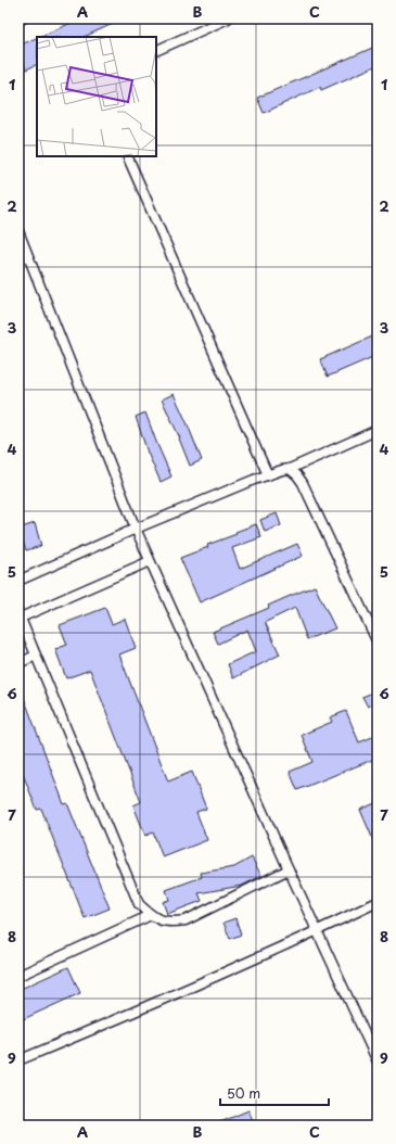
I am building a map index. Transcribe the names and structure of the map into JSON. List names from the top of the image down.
{
  "scale_bar": "50 m",
  "grid": {
    "columns": ["A", "B", "C"],
    "rows": [
      "1",
      "2",
      "3",
      "4",
      "5",
      "6",
      "7",
      "8",
      "9"
    ]
  }
}
